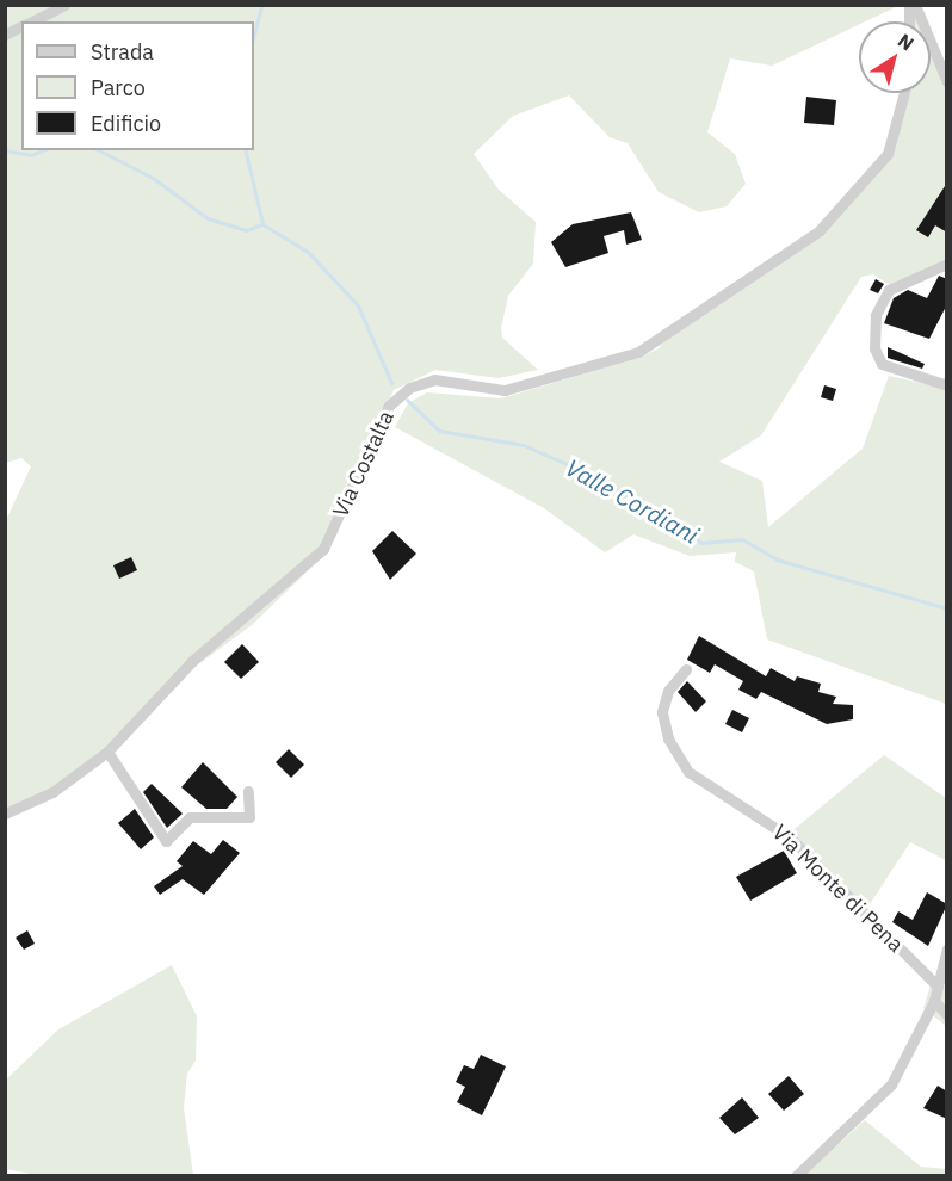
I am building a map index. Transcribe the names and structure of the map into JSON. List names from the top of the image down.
{
  "streets": {
    "street": ["Via Costalta", "Via Monte di Pena"]
  },
  "water": ["Valle Cordiani"],
  "legend": ["Strada", "Parco", "Edificio"],
  "north": "top right"
}
